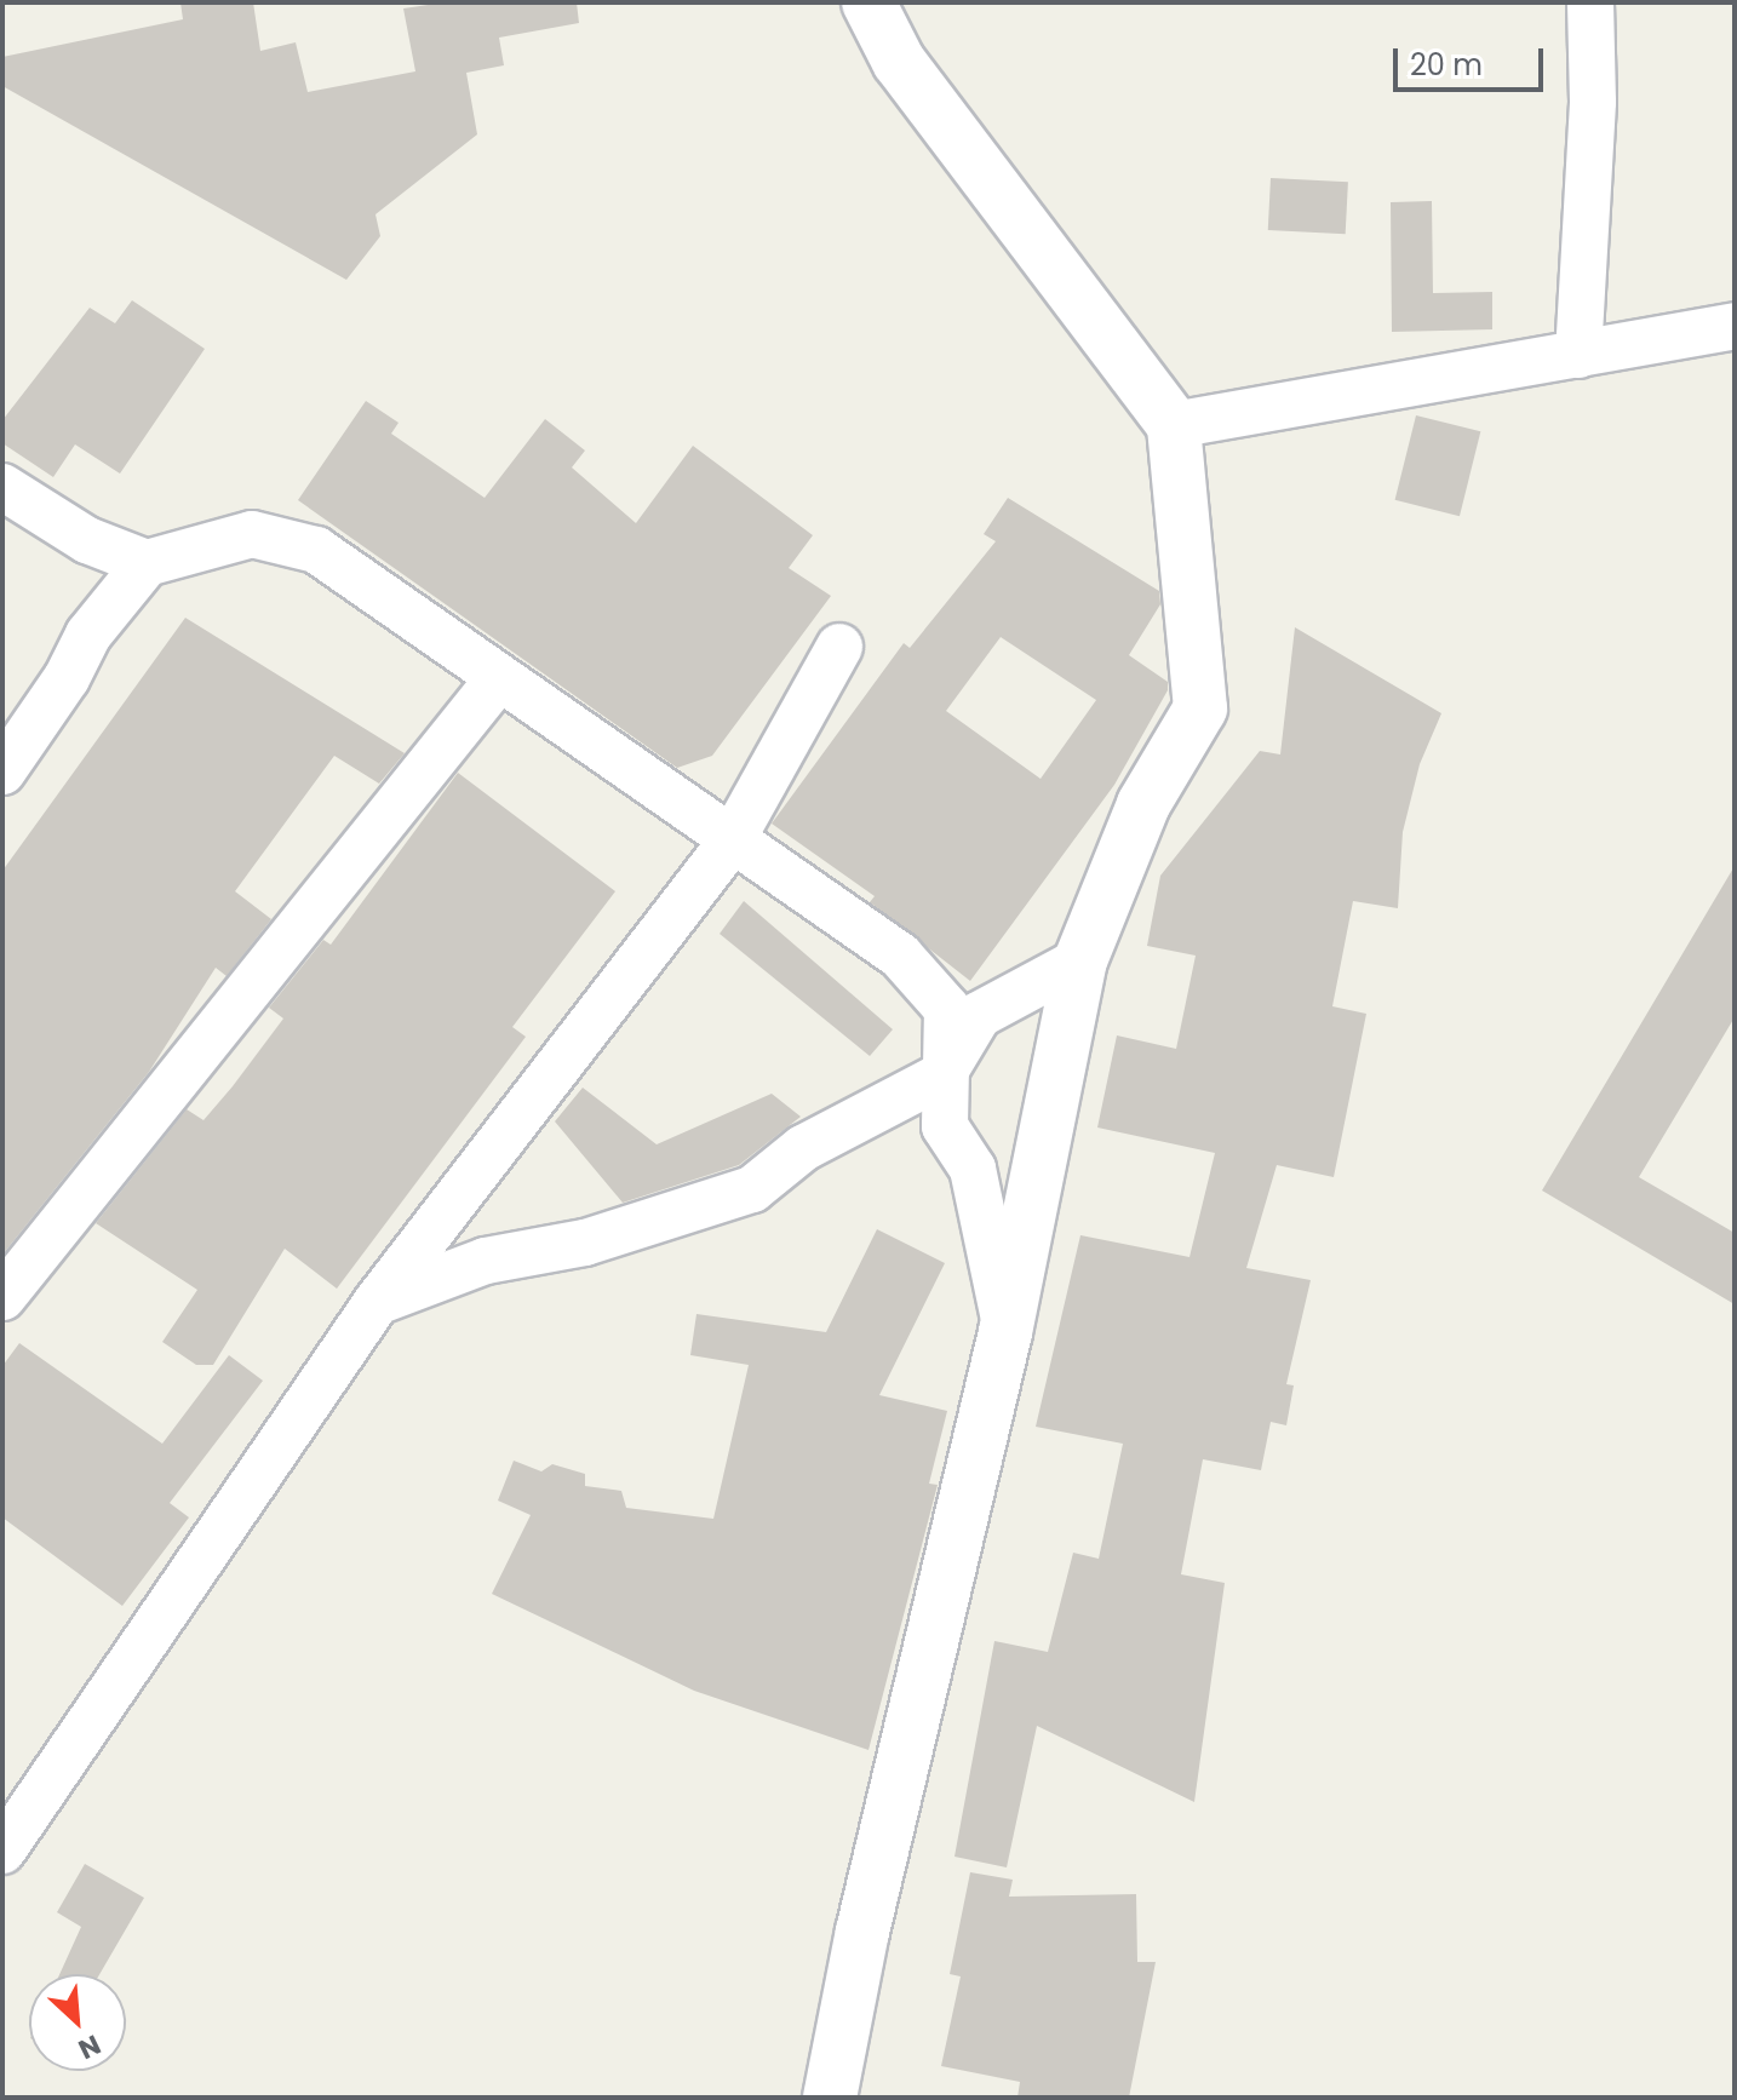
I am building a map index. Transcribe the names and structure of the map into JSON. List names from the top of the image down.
{
  "scale_bar": "20 m",
  "north": "bottom right"
}
